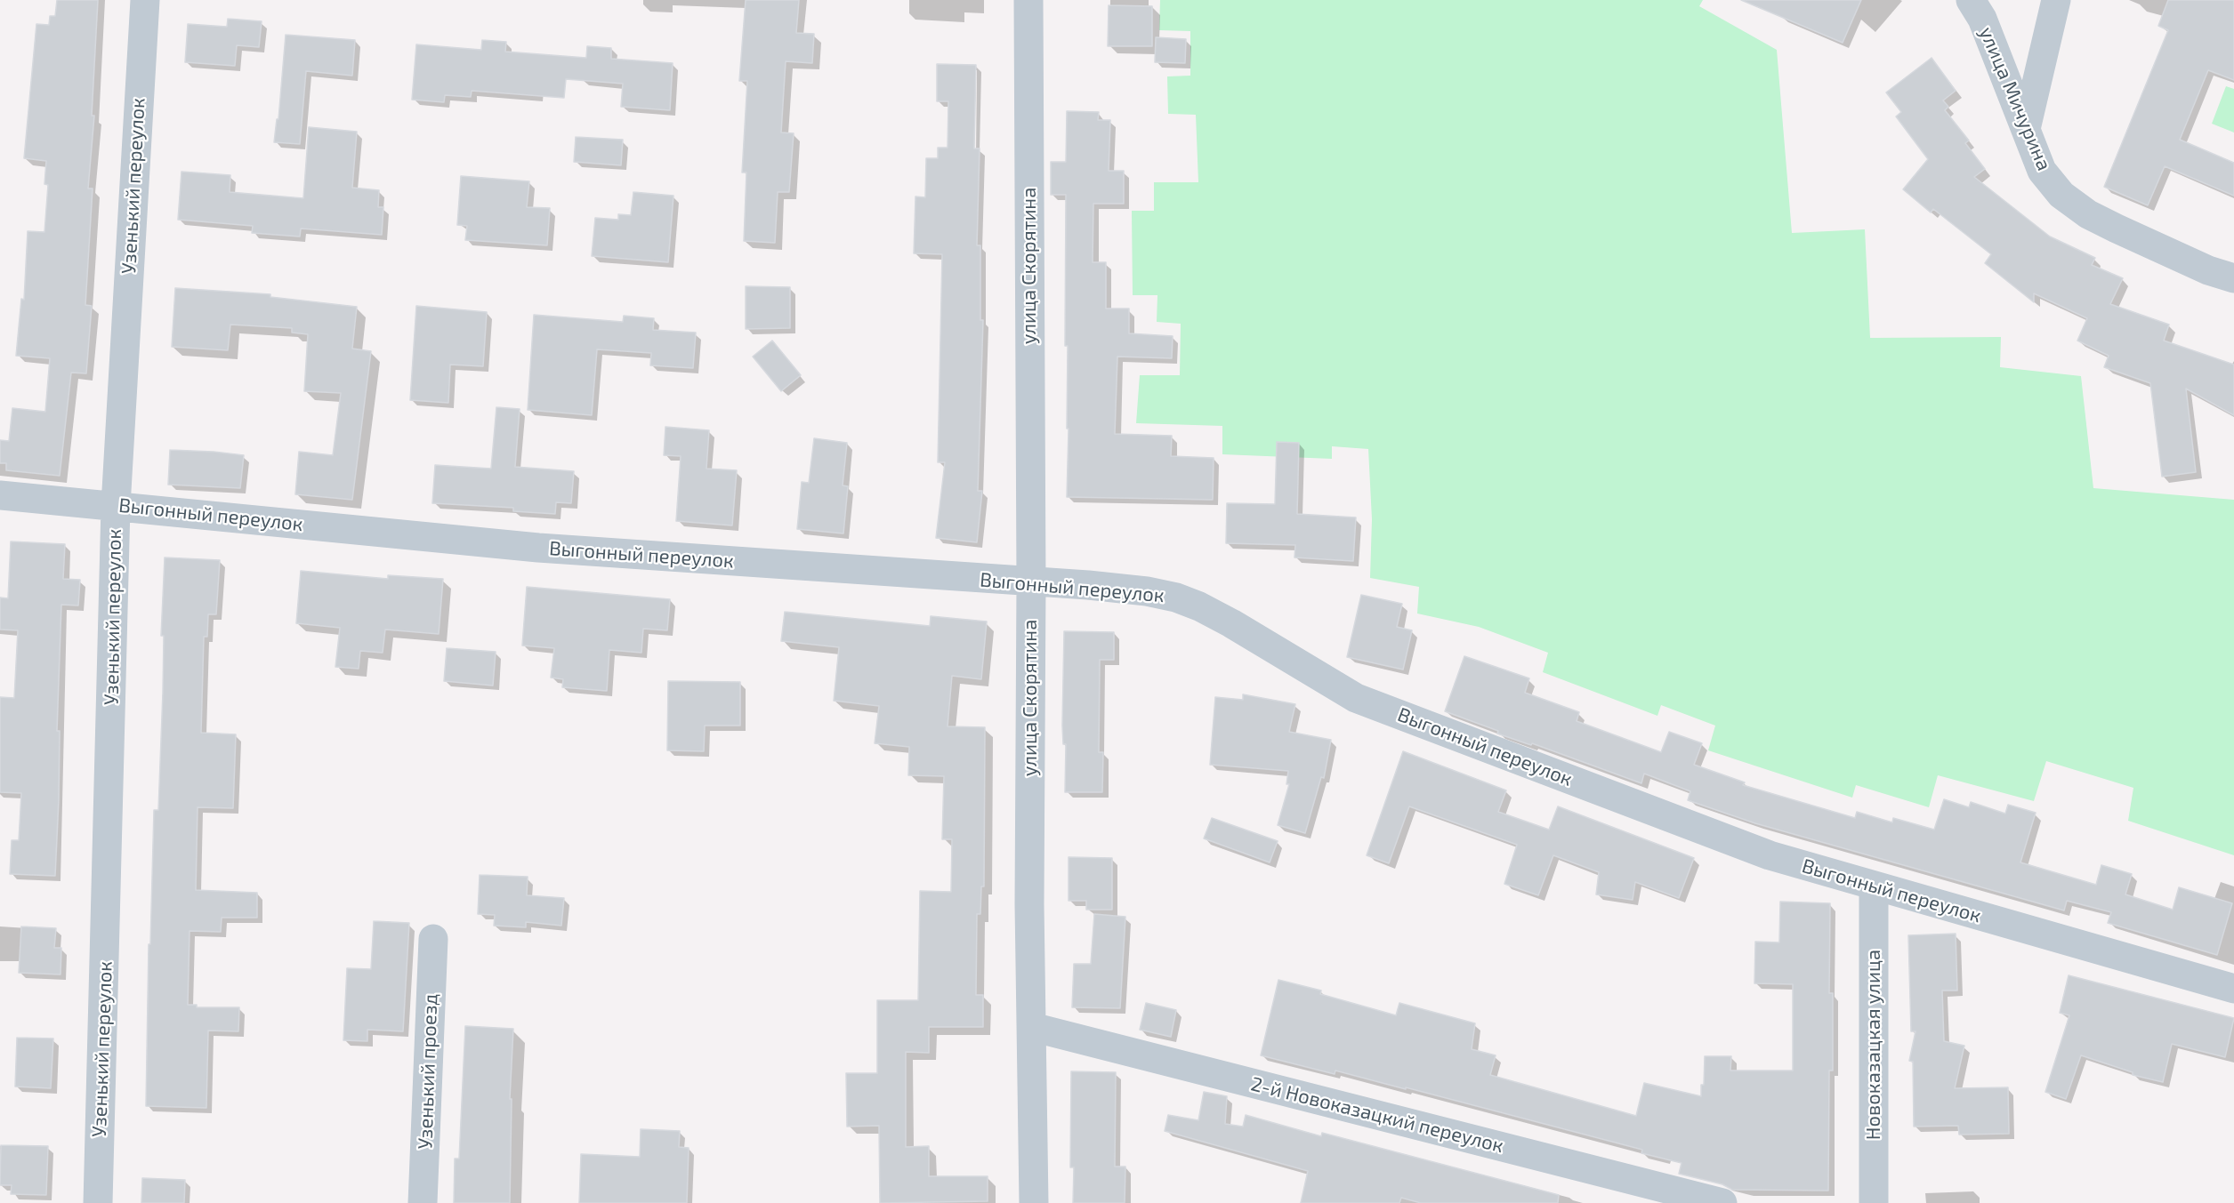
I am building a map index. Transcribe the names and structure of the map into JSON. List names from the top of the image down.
{
  "streets": {
    "street": [
      "улица Мичурина",
      "Узенький переулок",
      "улица Скорятина",
      "Выгонный переулок",
      "Новоказацкая улица",
      "Узенький проезд",
      "2-й Новоказацкий переулок"
    ]
  },
  "crossings": [
    ["Узенький переулок", "Выгонный переулок"],
    ["улица Скорятина", "Выгонный переулок"],
    ["улица Скорятина", "2-й Новоказацкий переулок"],
    ["Выгонный переулок", "Новоказацкая улица"]
  ]
}
